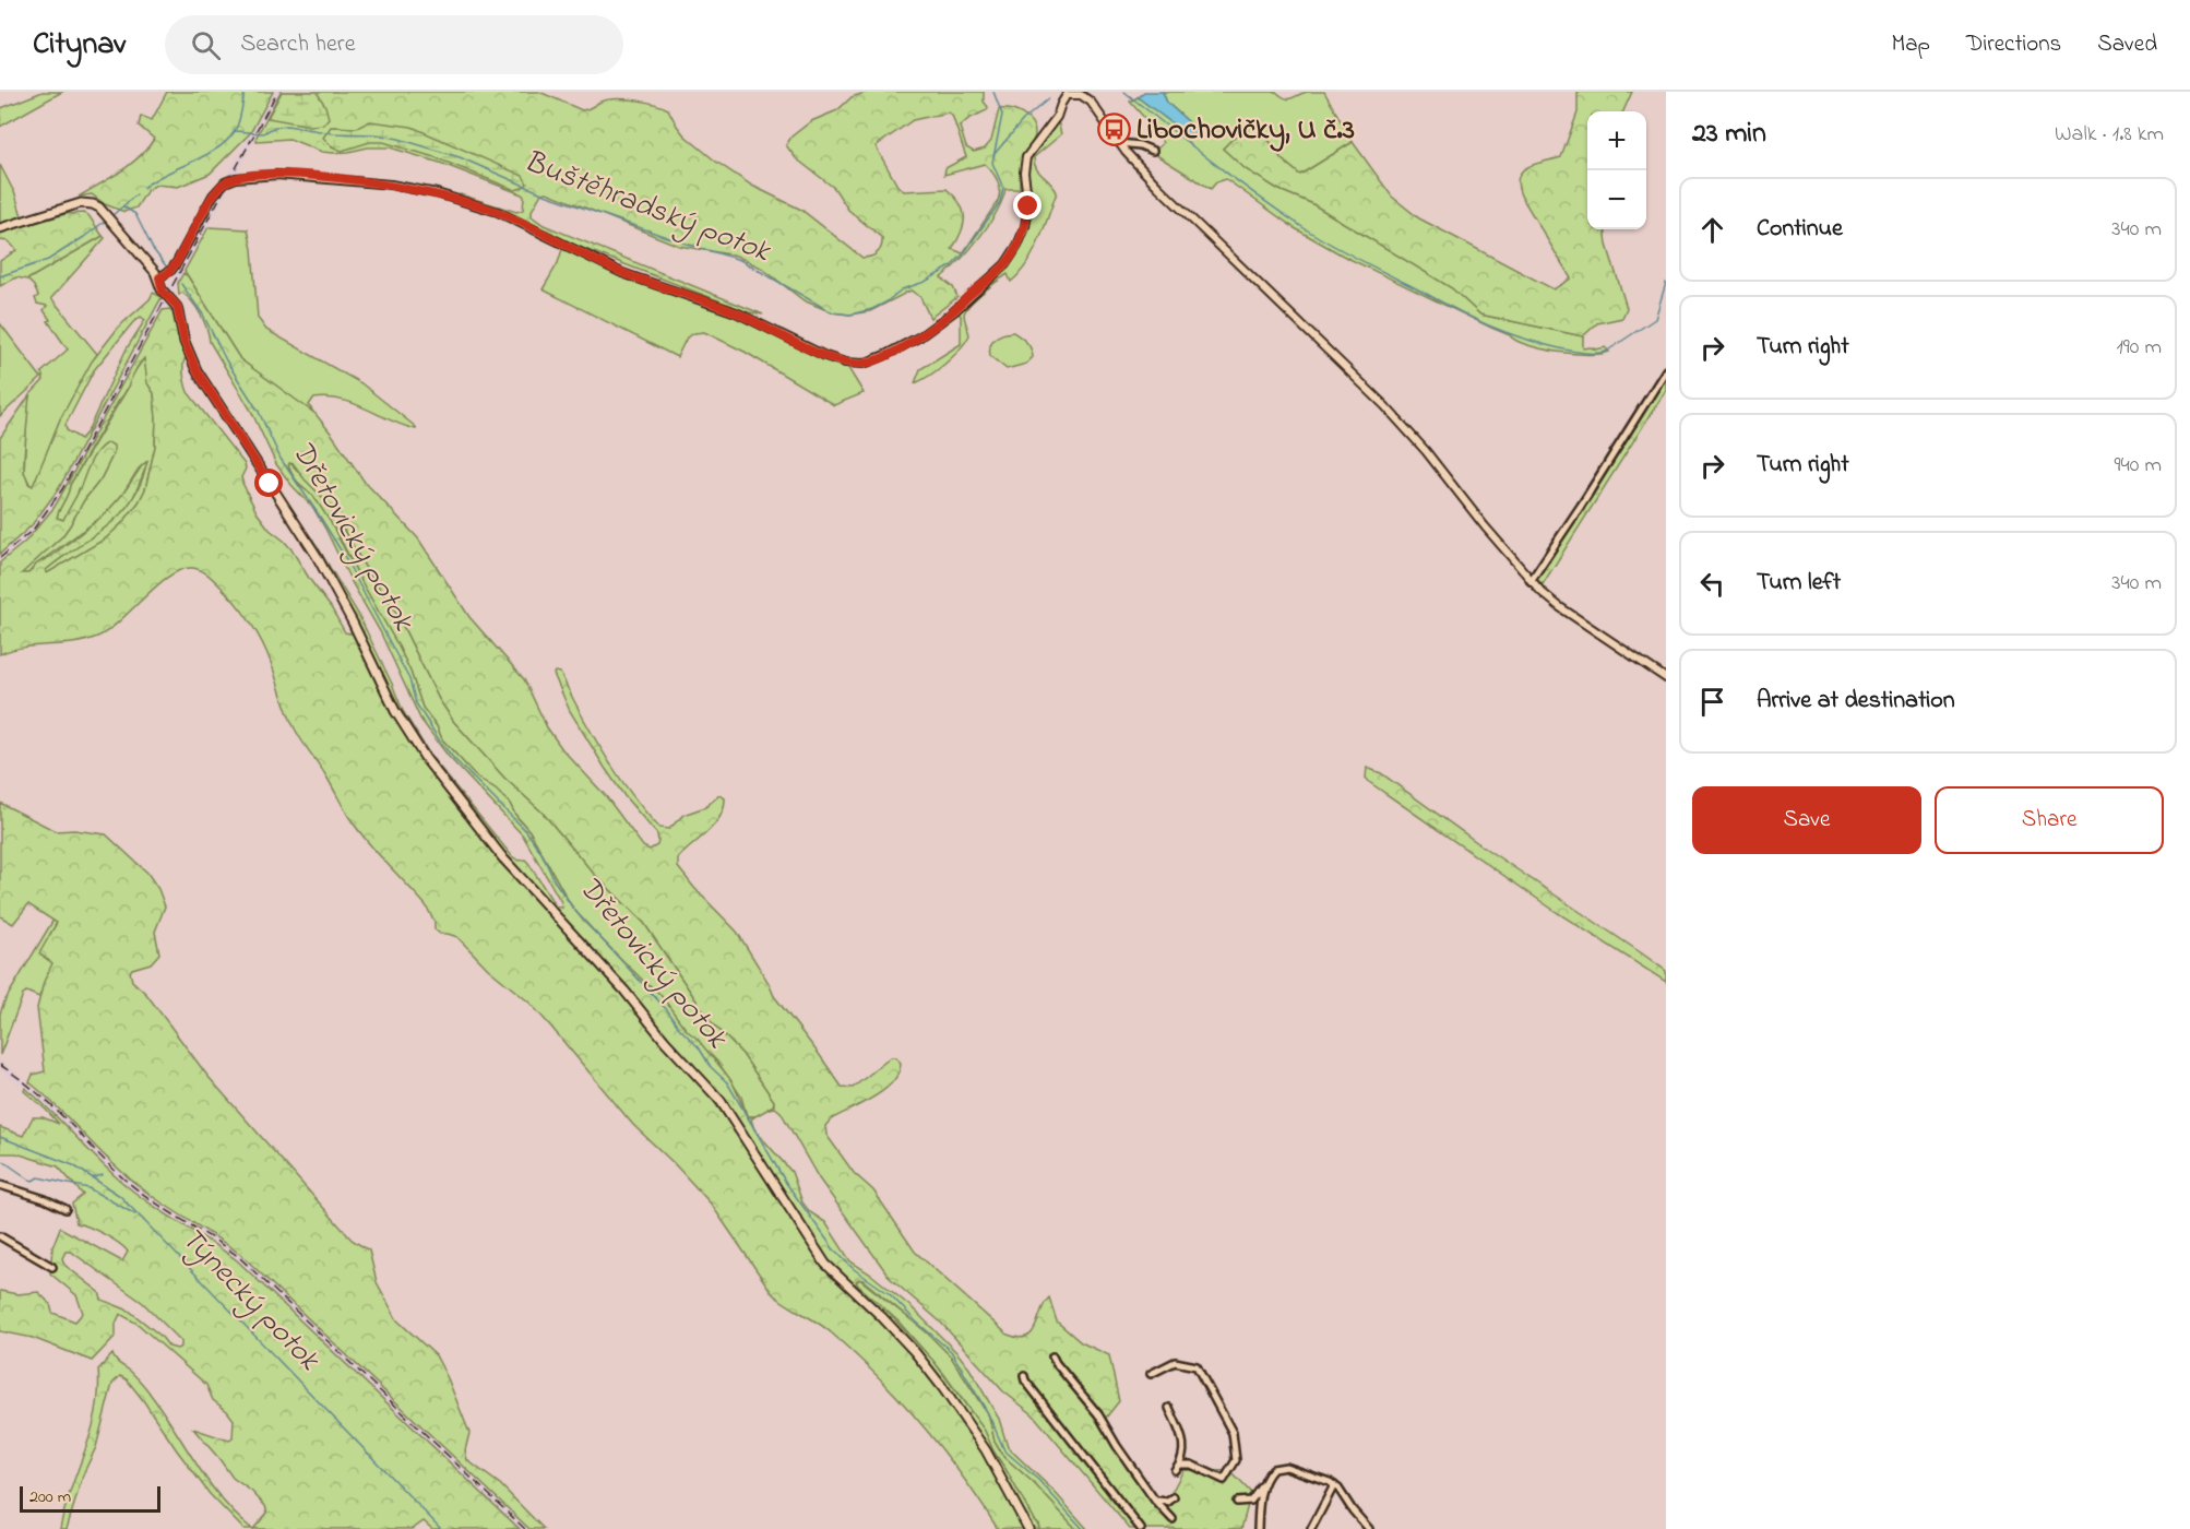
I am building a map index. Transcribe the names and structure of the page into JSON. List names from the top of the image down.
{
  "water": ["Buštěhradský potok", "Dřetovický potok", "Týnecký potok"],
  "places": {
    "bus stop": ["Libochovičky, U č.3"]
  },
  "scale_bar": "200 m",
  "page": {
    "header": "Citynav",
    "search": "Search here",
    "nav": ["Map", "Directions", "Saved"],
    "heading": ["23 min", "Walk · 1.8 km"],
    "map_buttons": ["+", "−"],
    "list": [
      ["Continue", "340 m"],
      ["Turn right", "190 m"],
      ["Turn right", "940 m"],
      ["Turn left", "340 m"],
      "Arrive at destination"
    ],
    "buttons": ["Save", "Share"],
    "scale": "200 m"
  }
}
